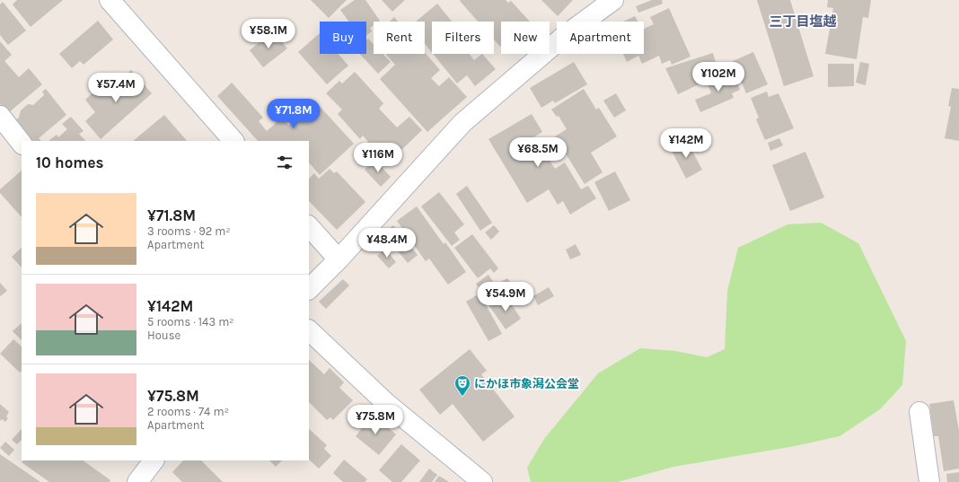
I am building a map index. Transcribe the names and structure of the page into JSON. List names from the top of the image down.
{
  "districts": ["三丁目塩越"],
  "places": {
    "theatre": ["にかほ市象潟公会堂"]
  },
  "page": {
    "price": [
      "¥58.1M",
      "¥102M",
      "¥57.4M",
      "¥71.8M",
      "¥142M",
      "¥68.5M",
      "¥116M",
      "¥48.4M",
      "¥54.9M",
      "¥75.8M"
    ],
    "chip": [
      "Buy",
      "Rent",
      "Filters",
      "New",
      "Apartment"
    ],
    "heading": "10 homes",
    "list": [
      {
        "name": "¥71.8M",
        "note": "3 rooms · 92 m² · Apartment"
      },
      {
        "name": "¥142M",
        "note": "5 rooms · 143 m² · House"
      },
      {
        "name": "¥75.8M",
        "note": "2 rooms · 74 m² · Apartment"
      }
    ]
  }
}
